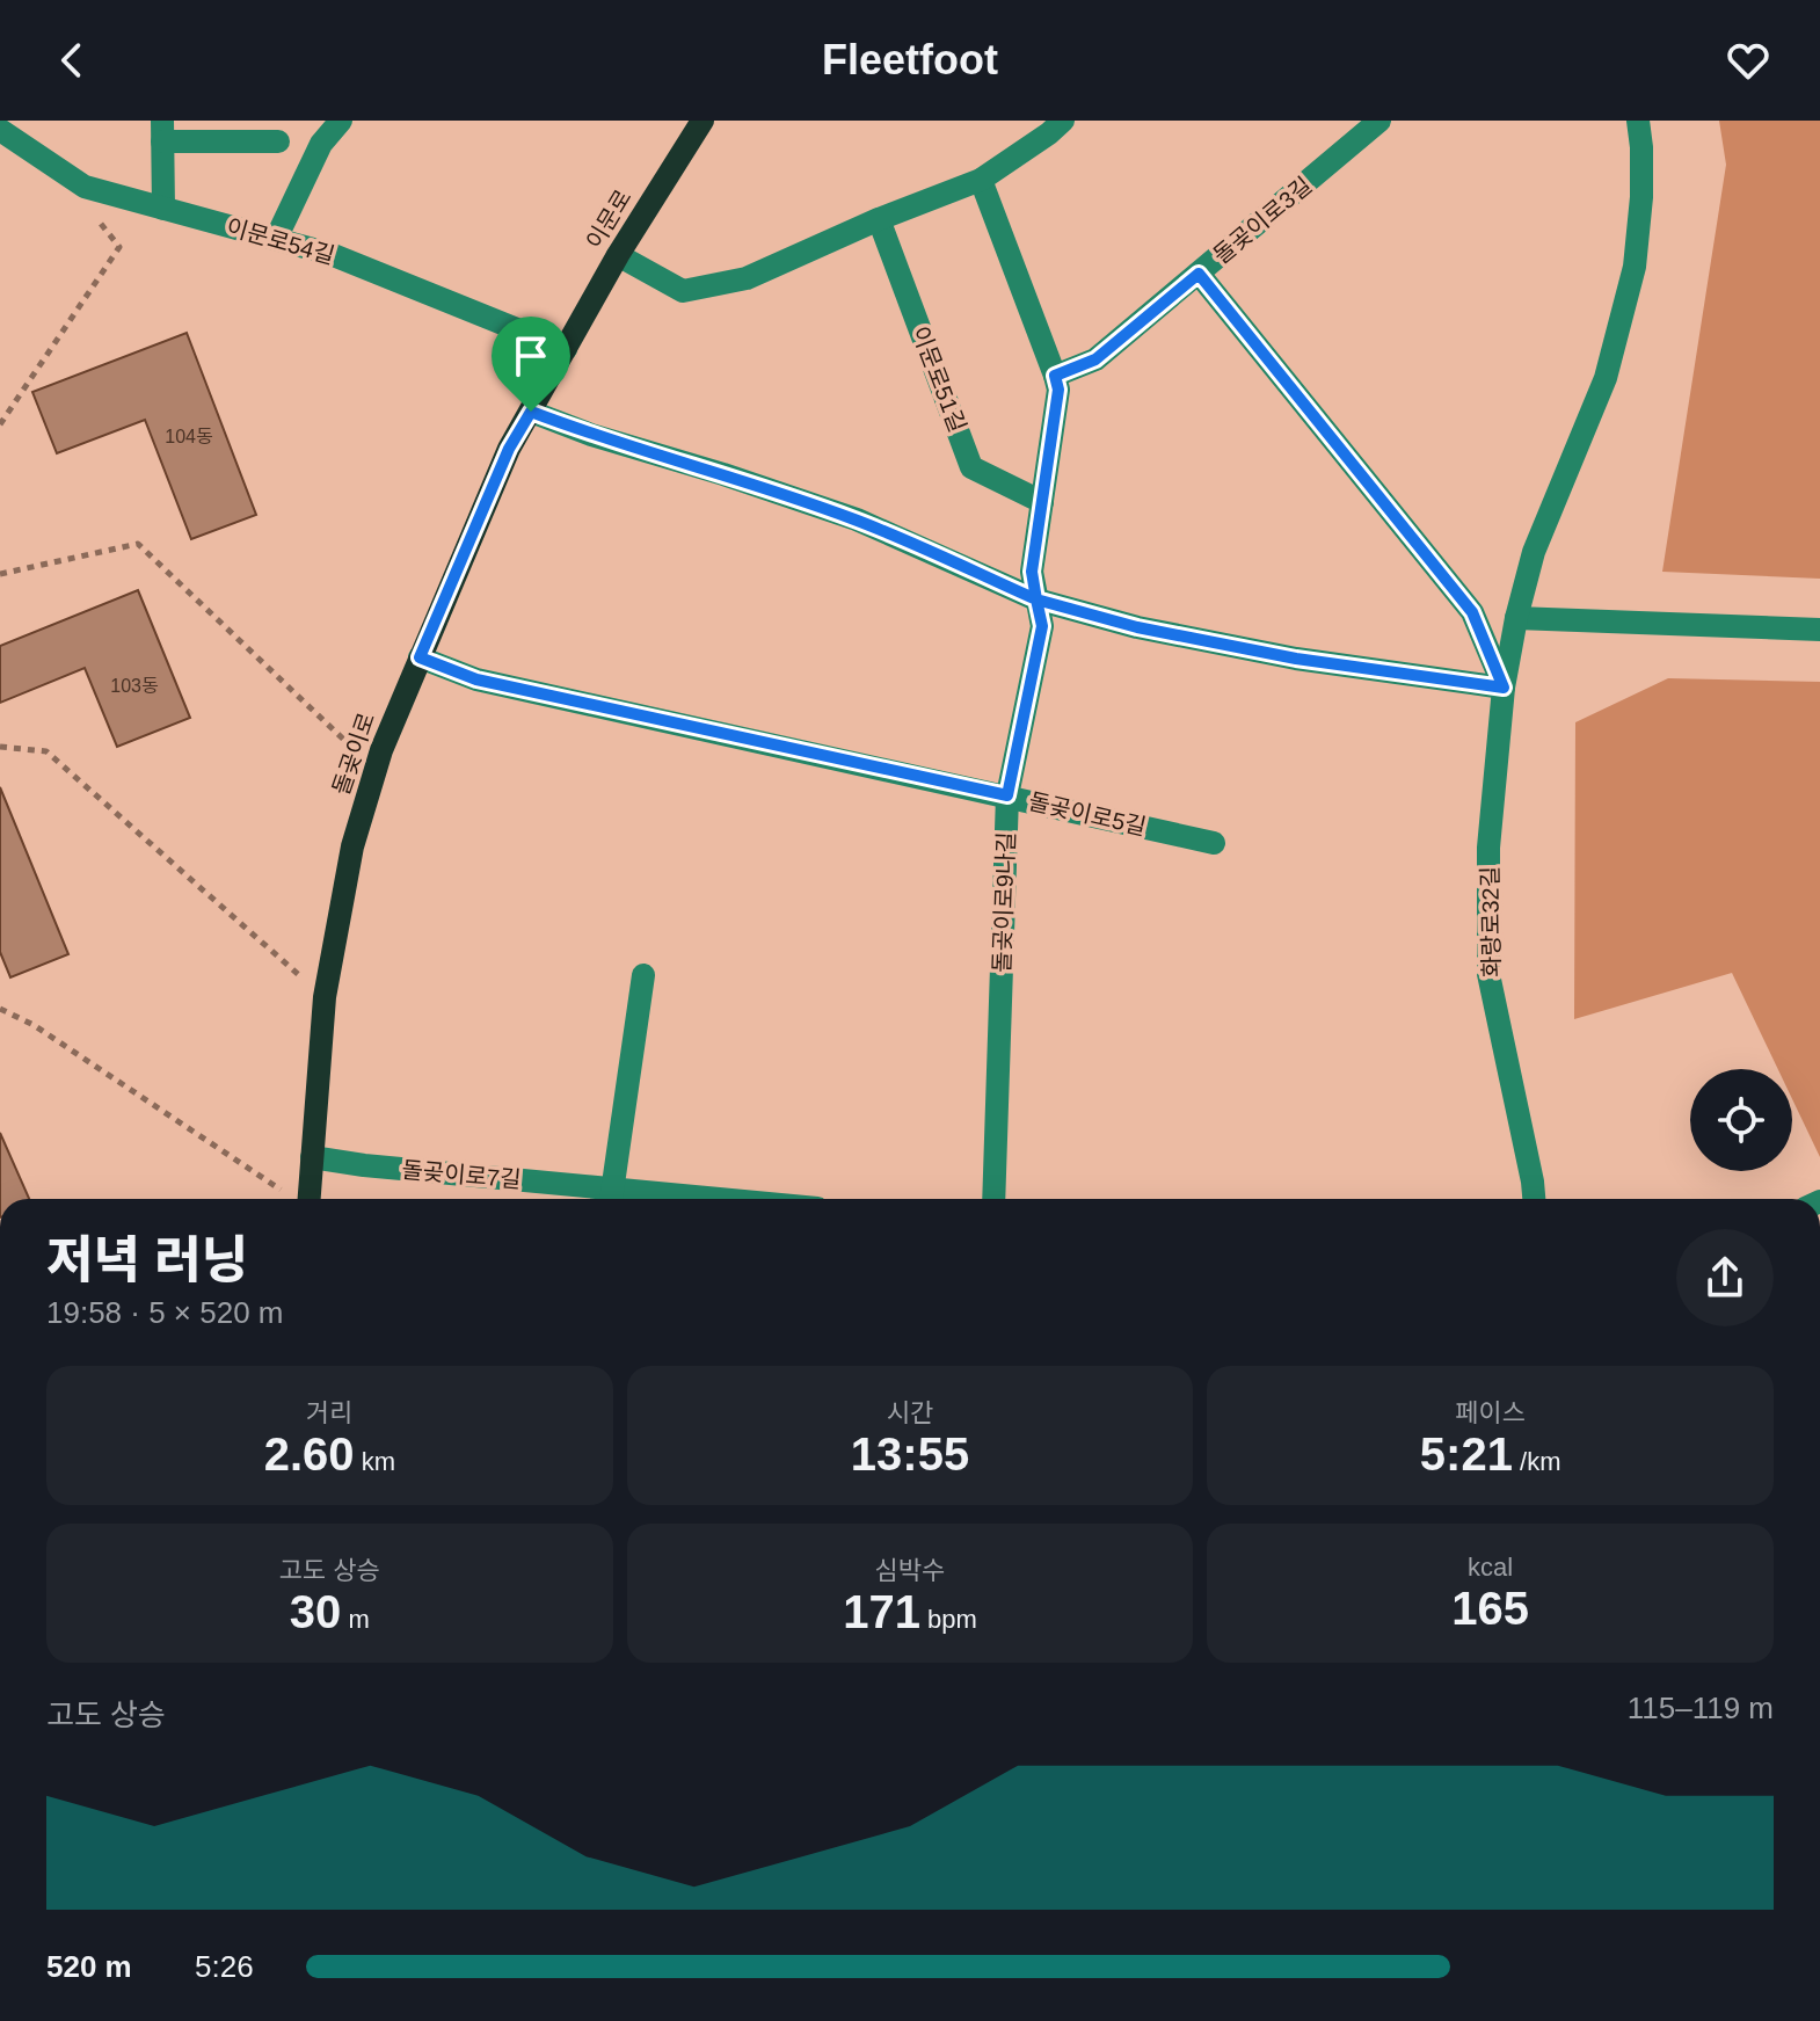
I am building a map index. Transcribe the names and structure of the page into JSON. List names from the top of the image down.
{
  "streets": {
    "main road": ["이문로", "돌곶이로"],
    "street": [
      "돌곶이로3길",
      "이문로54길",
      "이문로51길",
      "돌곶이로5길",
      "돌곶이로9나길",
      "화랑로32길",
      "돌곶이로7길"
    ]
  },
  "crossings": [
    ["이문로", "이문로54길"],
    ["이문로", "돌곶이로"],
    ["돌곶이로3길", "화랑로32길"],
    ["이문로54길", "돌곶이로"],
    ["돌곶이로", "돌곶이로5길"],
    ["돌곶이로", "돌곶이로7길"],
    ["돌곶이로5길", "돌곶이로9나길"]
  ],
  "house_numbers": ["104동", "103동"],
  "page": {
    "header": "Fleetfoot",
    "heading": ["저녁 러닝", "19:58 · 5 × 520 m"],
    "stats": [
      ["거리", "2.60 km"],
      ["시간", "13:55"],
      ["페이스", "5:21 /km"],
      ["고도 상승", "30 m"],
      ["심박수", "171 bpm"],
      ["kcal", "165"]
    ],
    "chart": ["고도 상승", "115–119 m"],
    "list": [
      {
        "name": "520 m",
        "note": "5:26"
      }
    ]
  }
}
